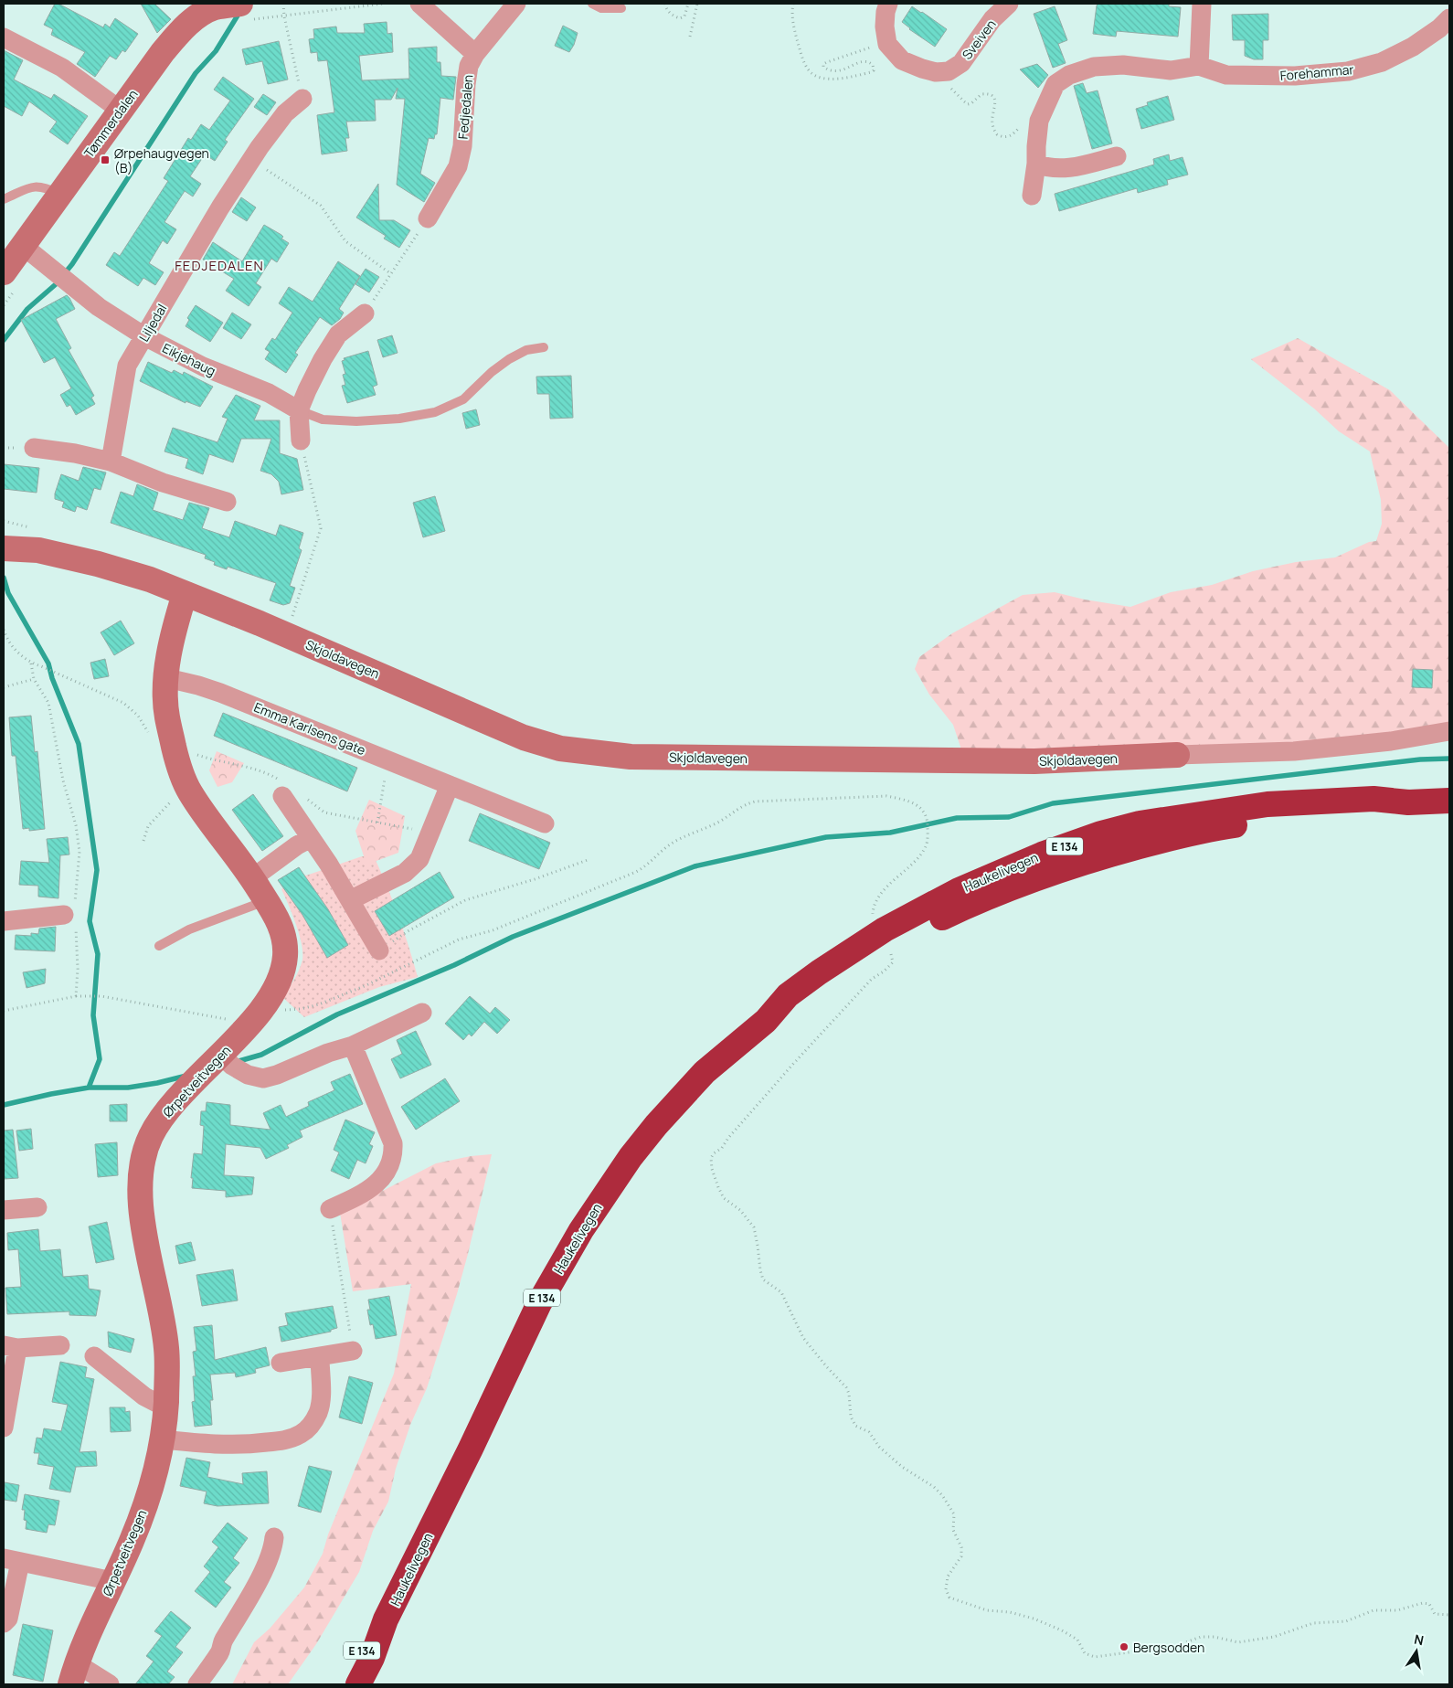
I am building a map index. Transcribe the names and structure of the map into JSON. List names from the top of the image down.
{
  "streets": {
    "highway": ["E 134", "Haukelivegen"],
    "street": [
      "Sveiven",
      "Forehammar",
      "Fedjedalen",
      "Tømmerdalen",
      "Liljedal",
      "Eikjehaug",
      "Skjoldavegen",
      "Emma Karlsens gate",
      "Ørpetveitvegen"
    ]
  },
  "crossings": [
    ["Tømmerdalen", "Eikjehaug"],
    ["Liljedal", "Eikjehaug"],
    ["Skjoldavegen", "Ørpetveitvegen"],
    ["Emma Karlsens gate", "Ørpetveitvegen"]
  ],
  "districts": ["FEDJEDALEN"],
  "places": {
    "transit": ["Ørpehaugvegen (B)"],
    "other": ["Bergsodden"]
  },
  "north": "top"
}
